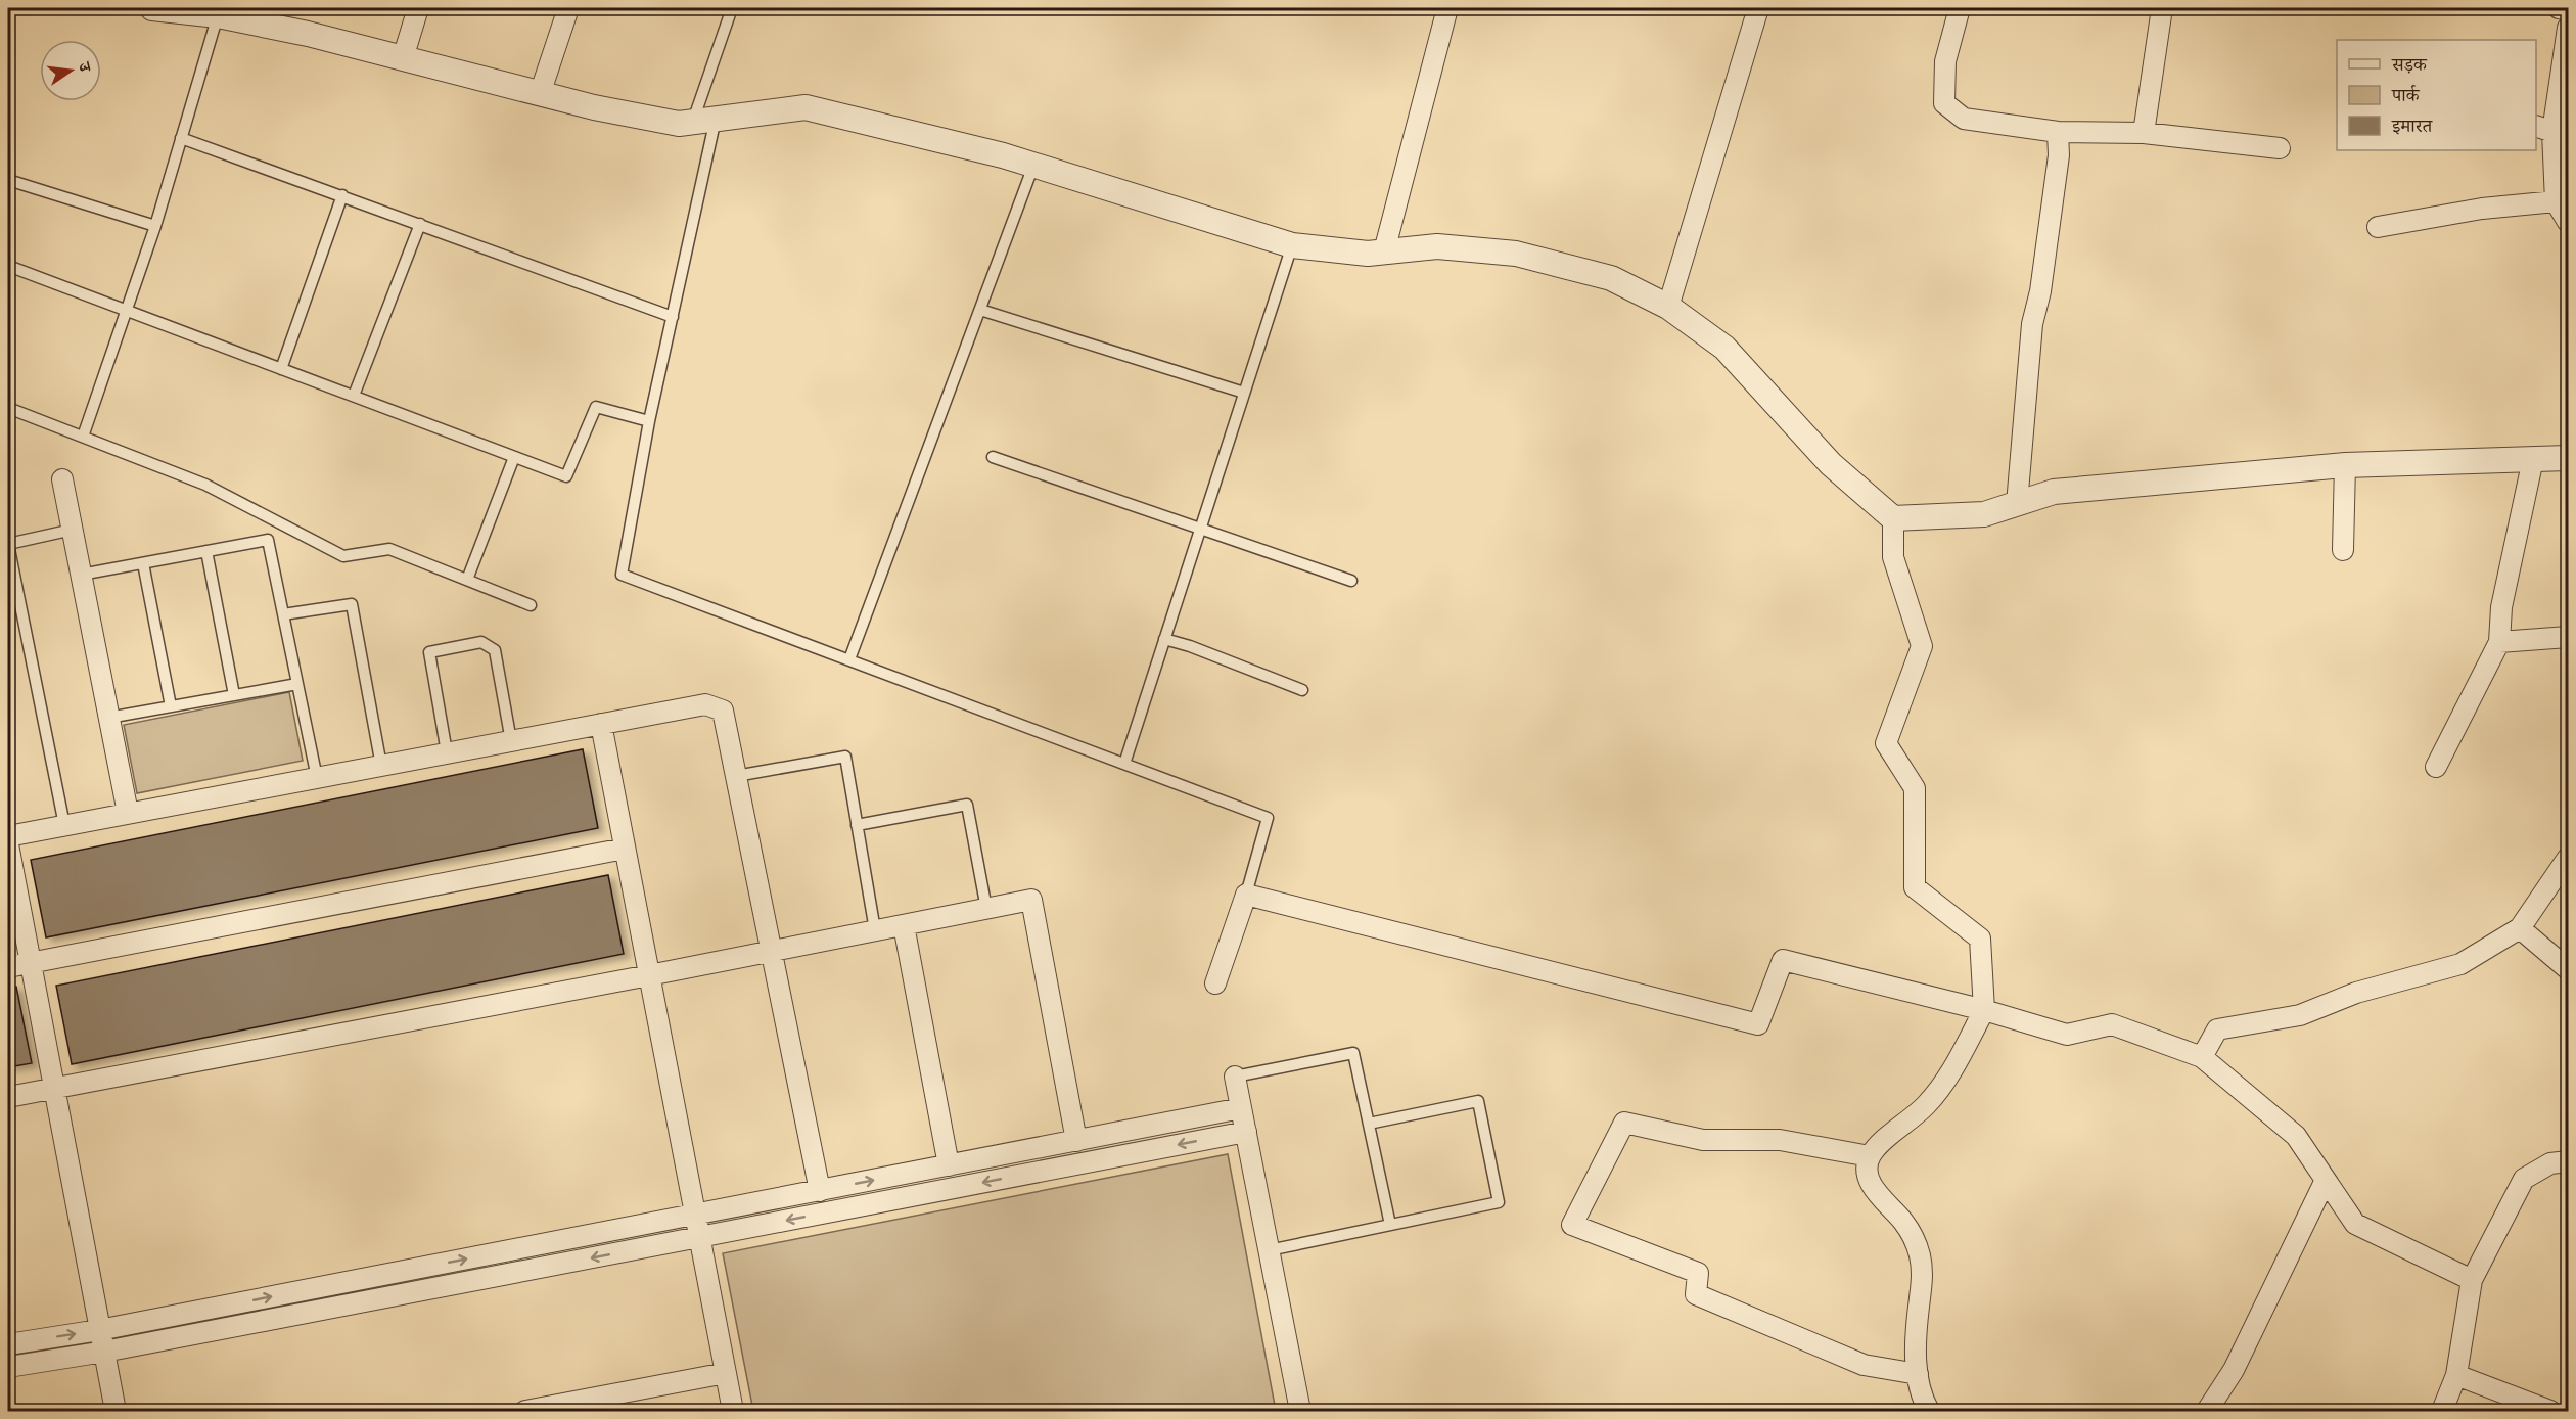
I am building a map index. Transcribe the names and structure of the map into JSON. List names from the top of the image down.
{
  "legend": ["सड़क", "पार्क", "इमारत"],
  "north": "right"
}
